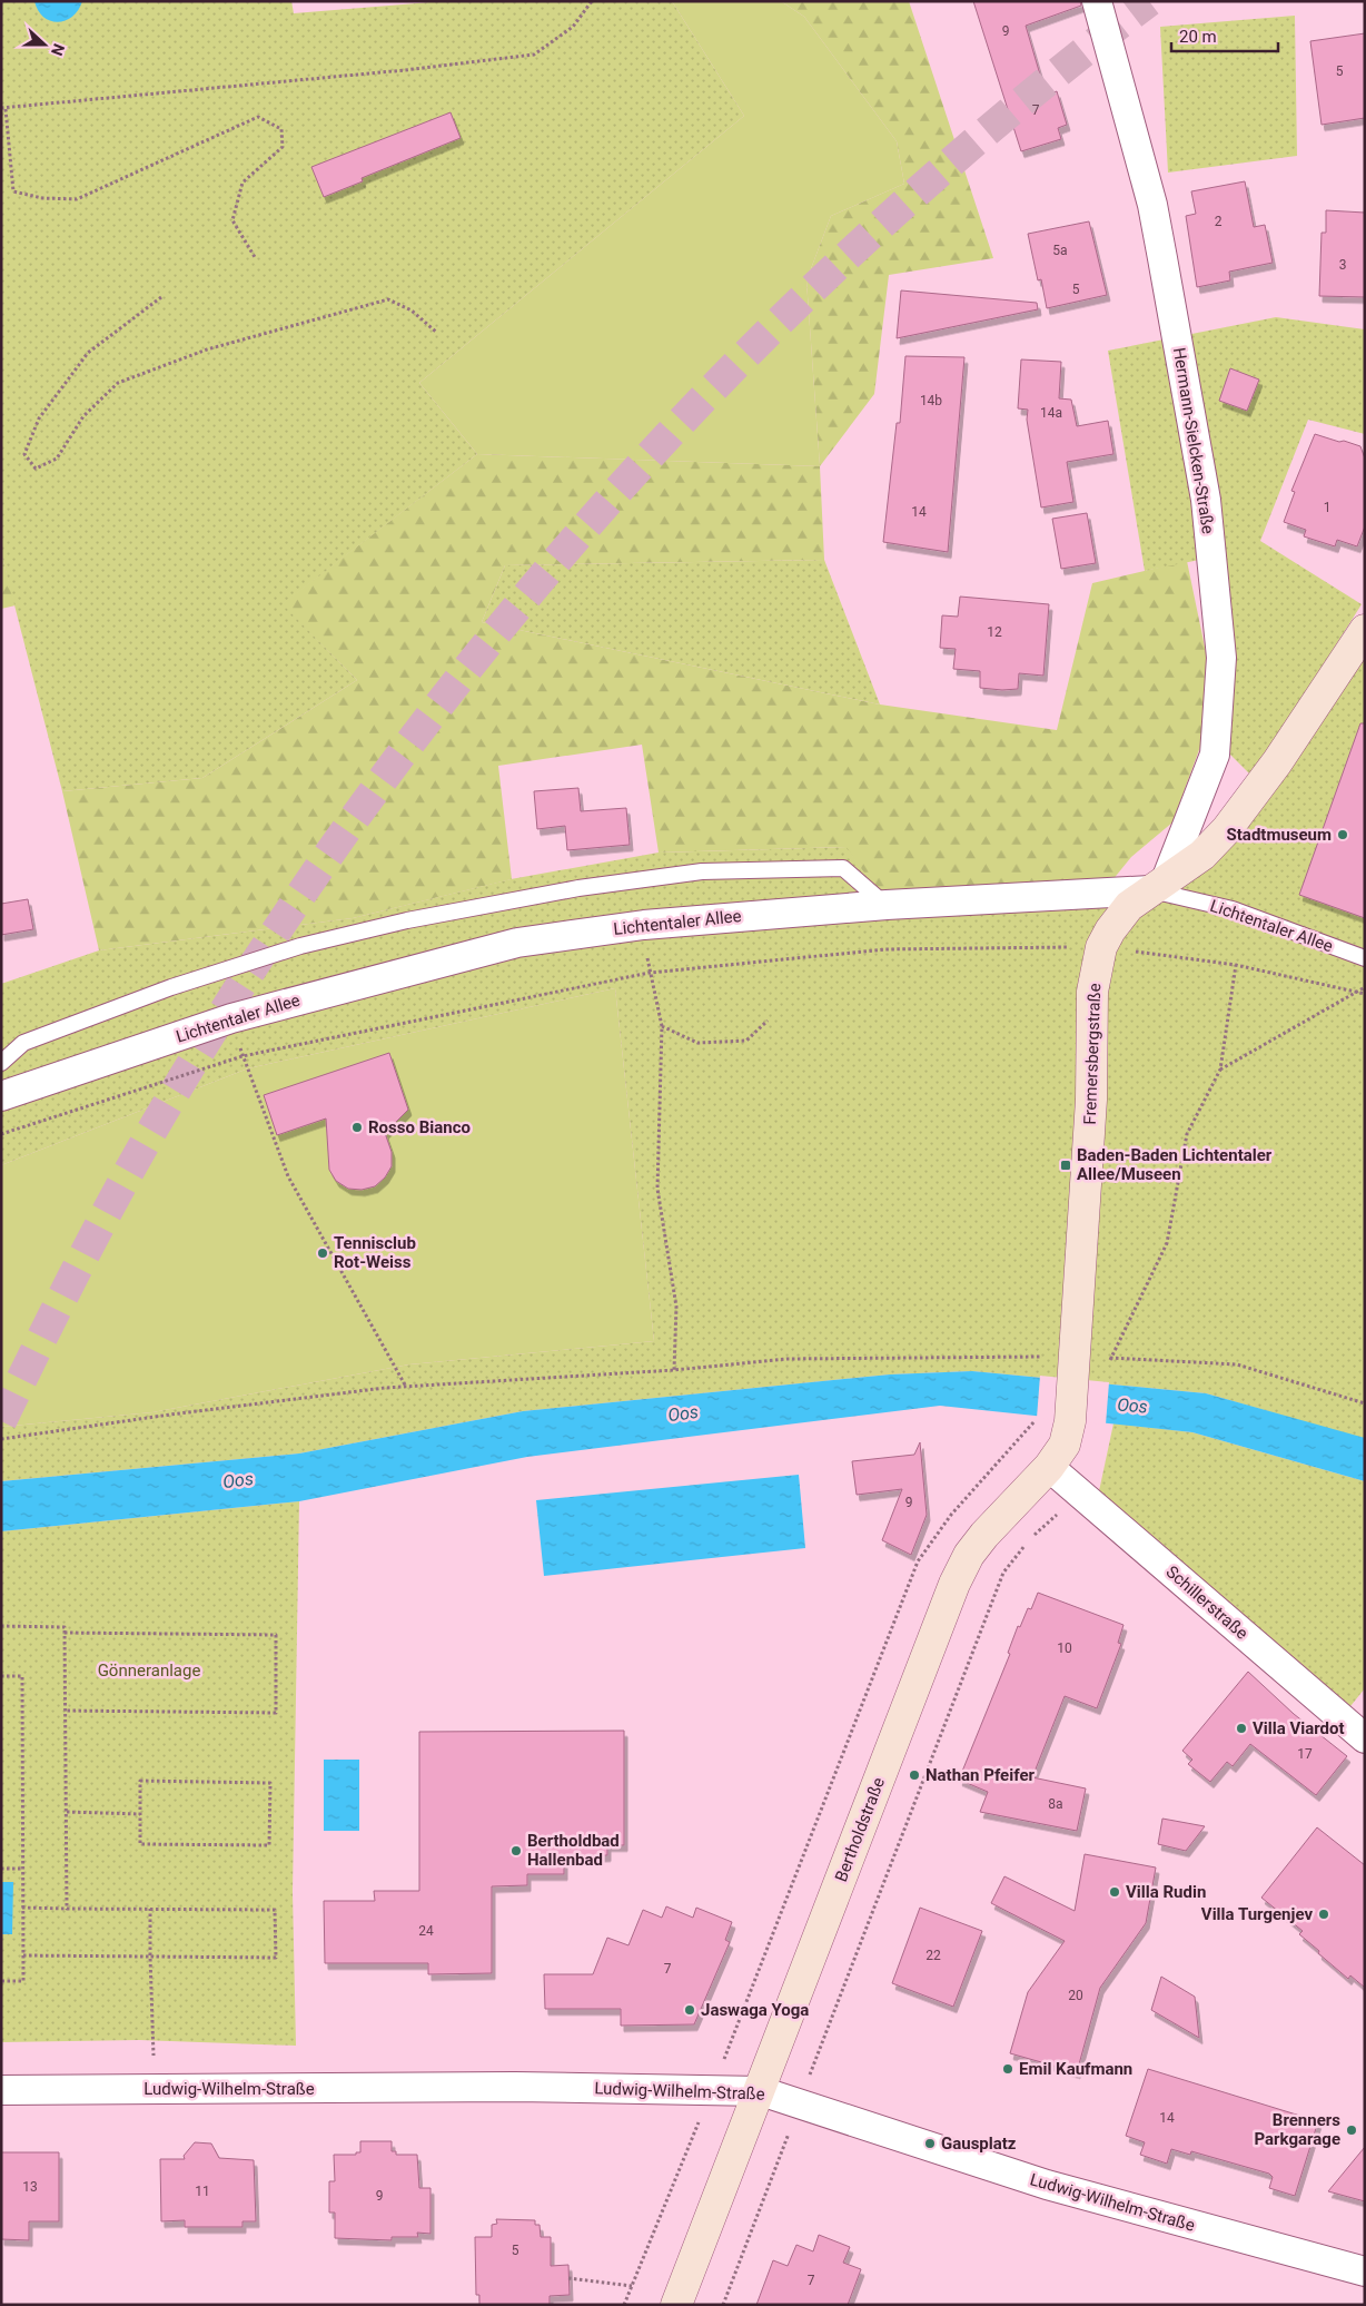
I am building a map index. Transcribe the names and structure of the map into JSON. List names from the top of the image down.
{
  "streets": {
    "main road": ["Fremersbergstraße", "Bertholdstraße"],
    "street": [
      "Hermann-Sielcken-Straße",
      "Lichtentaler Allee",
      "Schillerstraße",
      "Ludwig-Wilhelm-Straße"
    ]
  },
  "crossings": [
    ["Hermann-Sielcken-Straße", "Lichtentaler Allee"],
    ["Hermann-Sielcken-Straße", "Fremersbergstraße"],
    ["Lichtentaler Allee", "Fremersbergstraße"],
    ["Fremersbergstraße", "Bertholdstraße"],
    ["Schillerstraße", "Bertholdstraße"],
    ["Bertholdstraße", "Ludwig-Wilhelm-Straße"]
  ],
  "water": ["Oos"],
  "parks": ["Gönneranlage"],
  "places": {
    "other": [
      "Stadtmuseum",
      "Rosso Bianco",
      "Tennisclub Rot-Weiss",
      "Villa Viardot",
      "Nathan Pfeifer",
      "Bertholdbad Hallenbad",
      "Villa Rudin",
      "Villa Turgenjev",
      "Jaswaga Yoga",
      "Emil Kaufmann",
      "Brenners Parkgarage",
      "Gausplatz"
    ],
    "transit": ["Baden-Baden Lichtentaler Allee/Museen"]
  },
  "house_numbers": [
    "9",
    "5",
    "7",
    "2",
    "5a",
    "3",
    "5",
    "14b",
    "14a",
    "1",
    "14",
    "12",
    "9",
    "10",
    "17",
    "8a",
    "24",
    "22",
    "7",
    "20",
    "14",
    "13",
    "11",
    "9",
    "5",
    "7"
  ],
  "scale_bar": "20 m",
  "north": "right"
}
